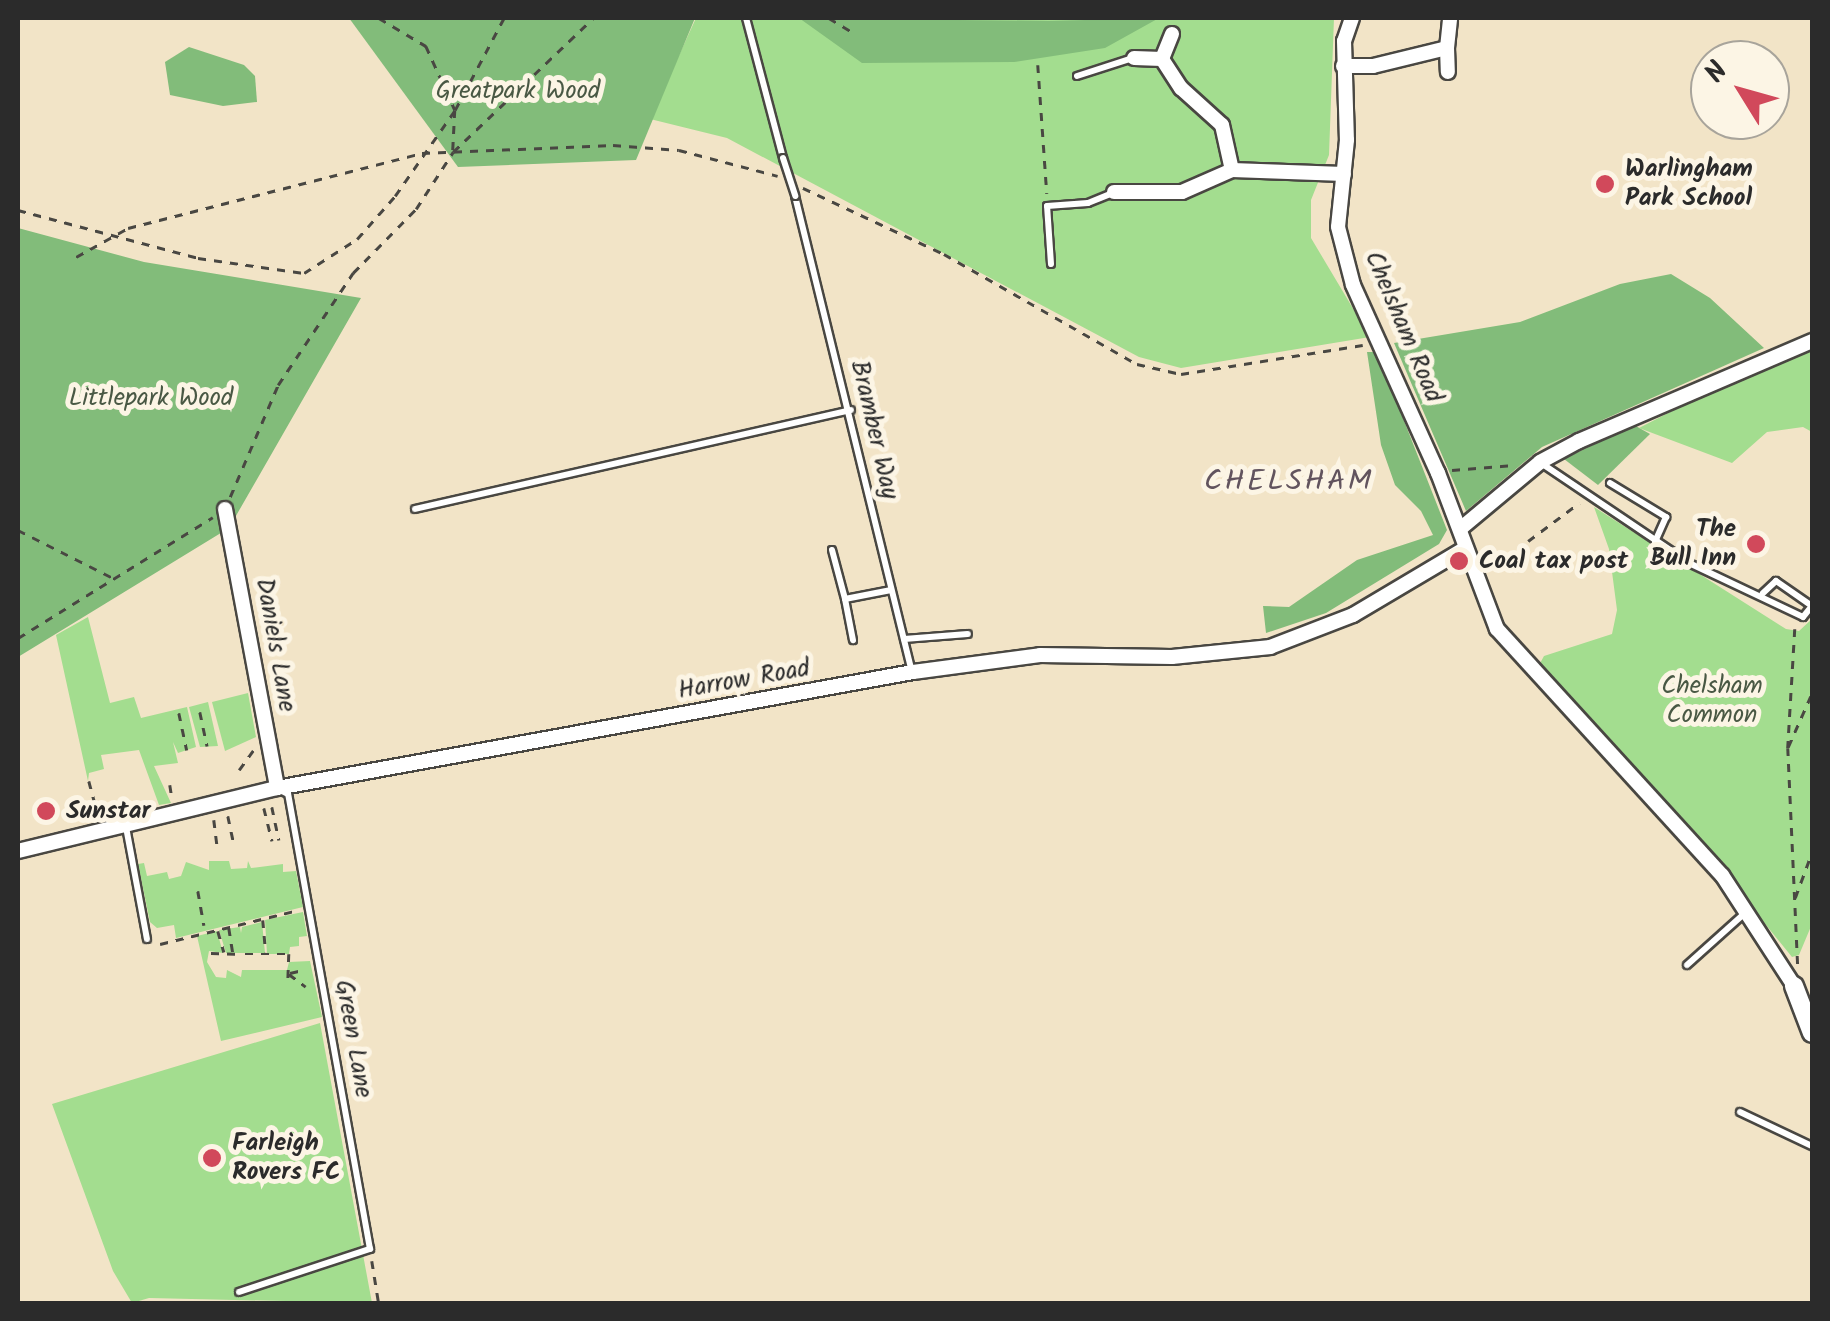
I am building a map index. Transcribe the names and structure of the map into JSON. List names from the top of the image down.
{
  "streets": {
    "street": ["Chelsham Road", "Daniels Lane", "Harrow Road"],
    "lane": ["Bramber Way", "Green Lane"]
  },
  "crossings": [
    ["Bramber Way", "Harrow Road"],
    ["Daniels Lane", "Harrow Road"],
    ["Daniels Lane", "Green Lane"],
    ["Harrow Road", "Green Lane"]
  ],
  "districts": ["CHELSHAM"],
  "parks": ["Greatpark Wood", "Littlepark Wood", "Chelsham Common"],
  "places": [
    "Warlingham Park School",
    "The Bull Inn",
    "Coal tax post",
    "Sunstar",
    "Farleigh Rovers FC"
  ],
  "north": "top left"
}
